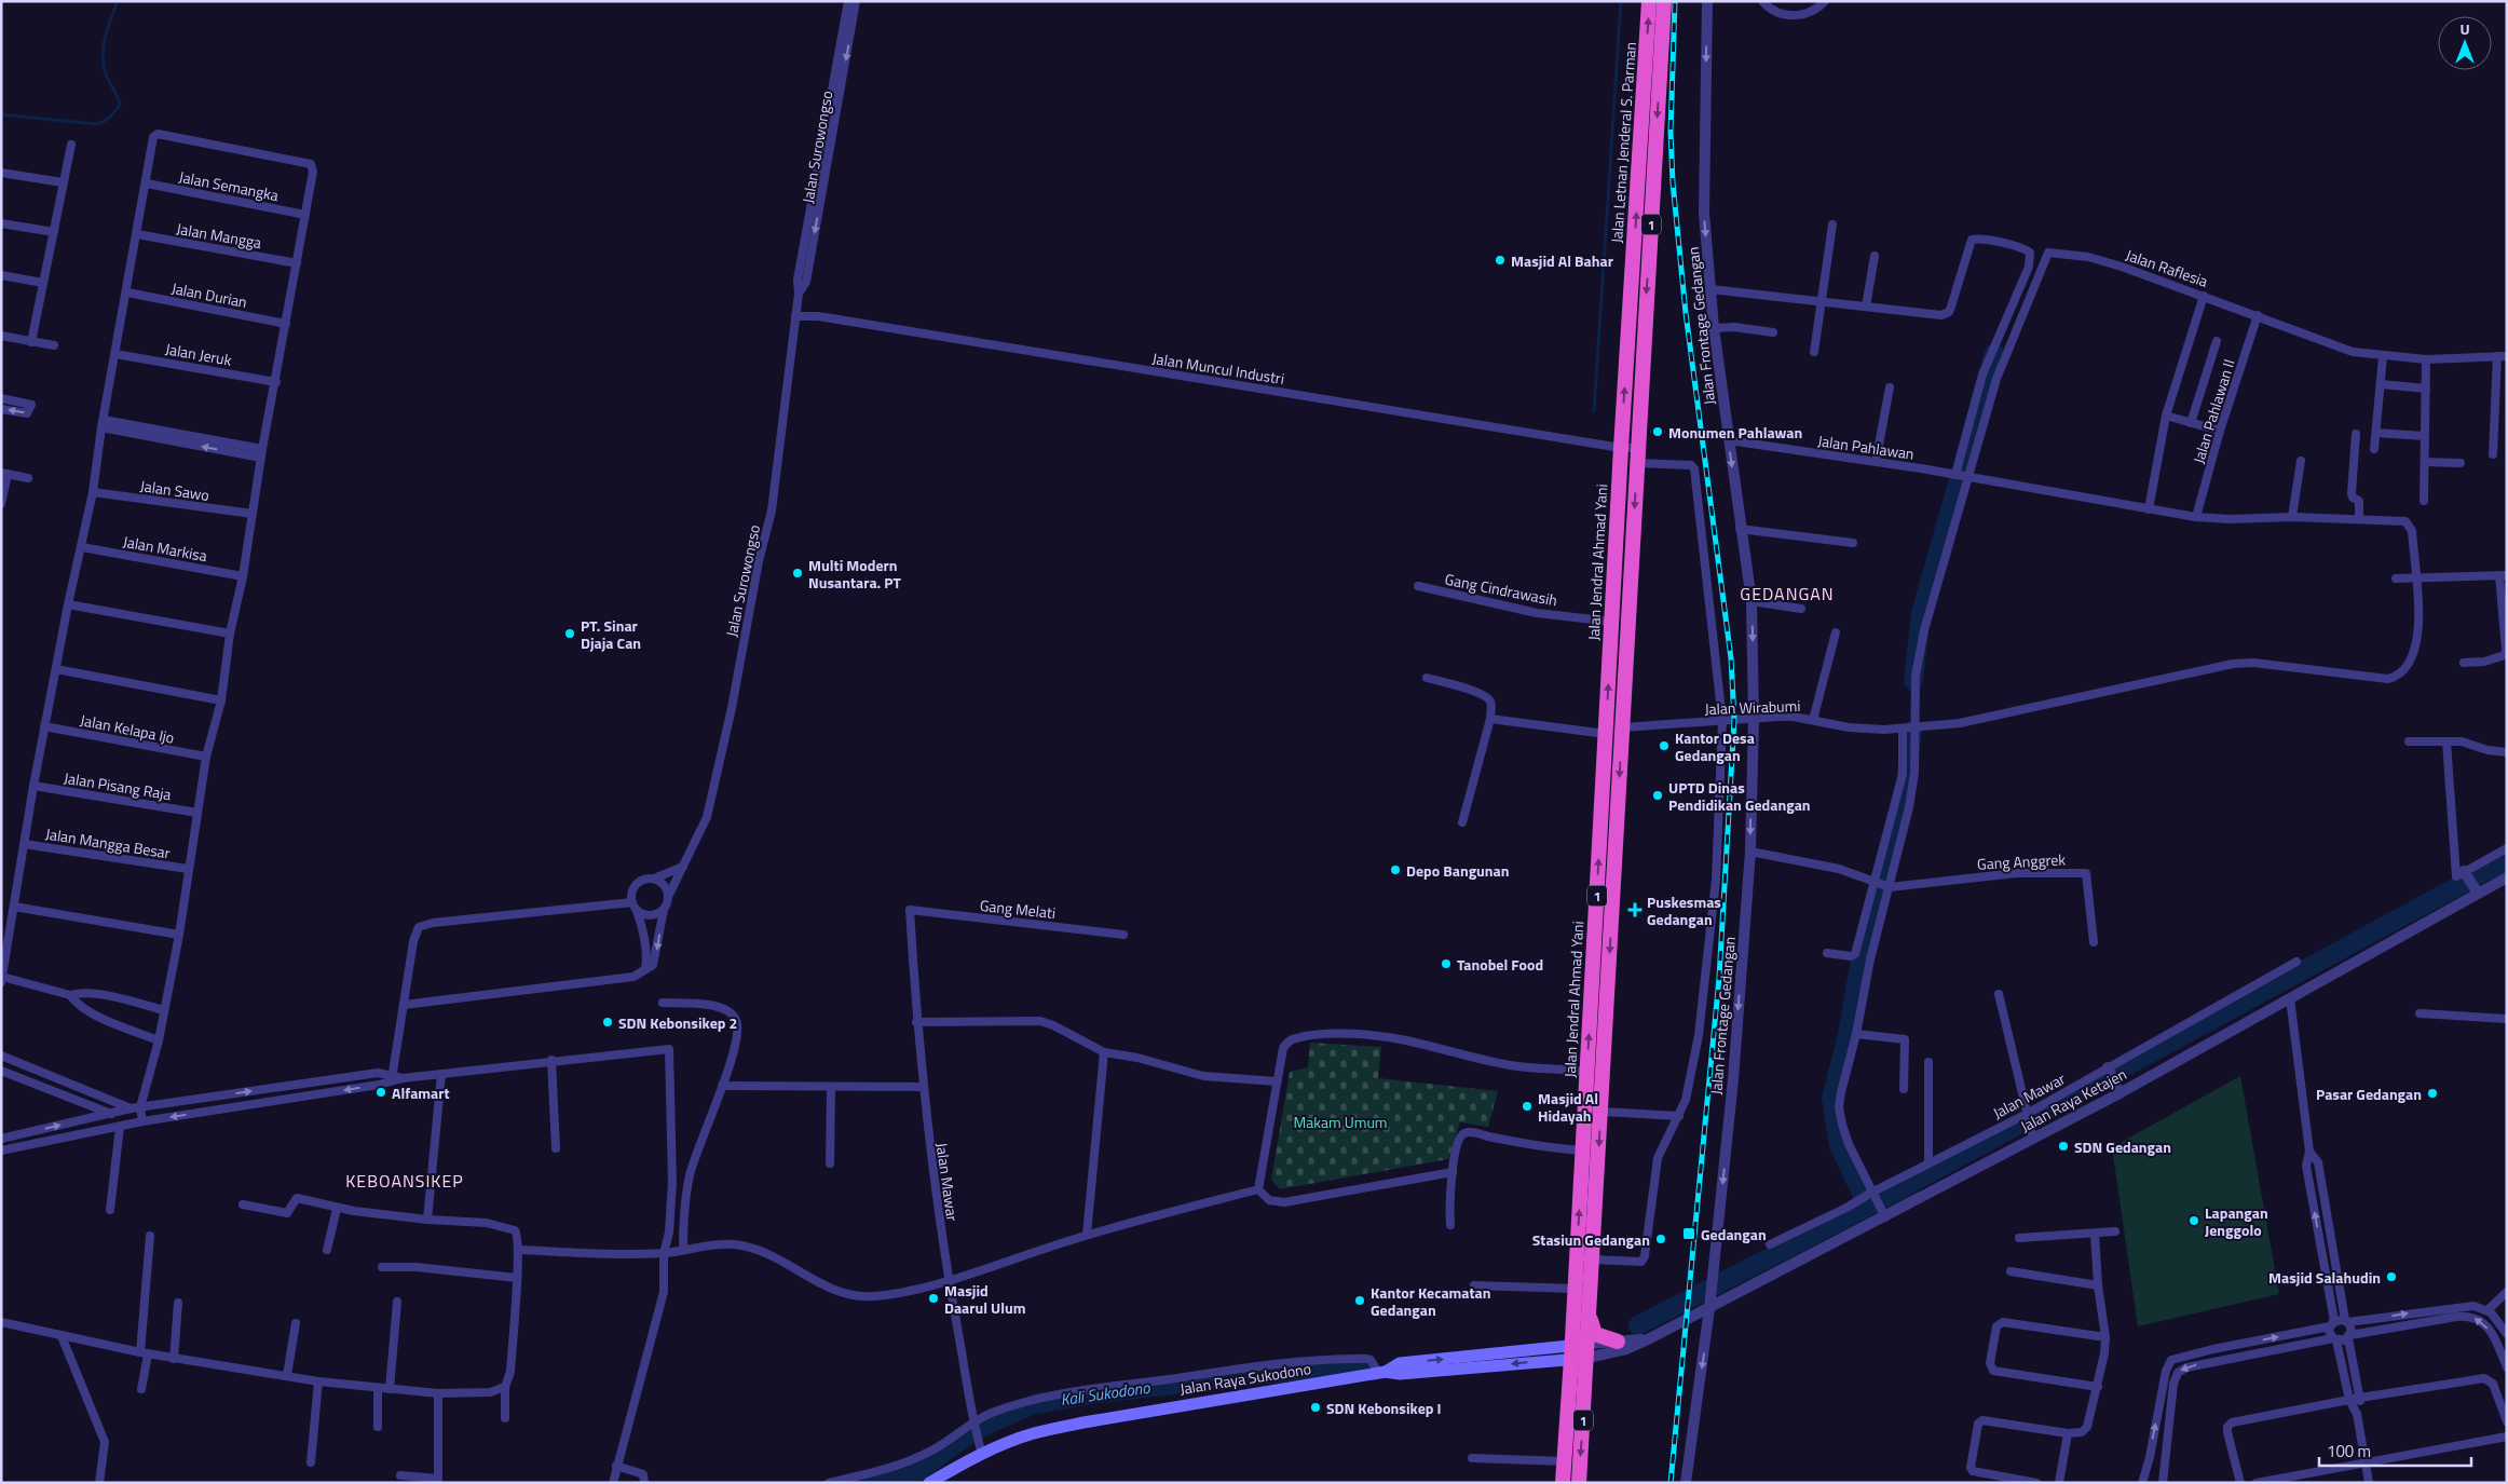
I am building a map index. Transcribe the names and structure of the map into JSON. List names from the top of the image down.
{
  "streets": {
    "highway": ["Jalan Letnan Jenderal S. Parman", "1", "Jalan Jendral Ahmad Yani"],
    "main road": ["Jalan Raya Sukodono"],
    "street": [
      "Jalan Surowongso",
      "Jalan Semangka",
      "Jalan Mangga",
      "Jalan Raflesia",
      "Jalan Durian",
      "Jalan Frontage Gedangan",
      "Jalan Jeruk",
      "Jalan Muncul Industri",
      "Jalan Pahlawan II",
      "Jalan Pahlawan",
      "Jalan Sawo",
      "Jalan Markisa",
      "Gang Cindrawasih",
      "Jalan Wirabumi",
      "Jalan Kelapa Ijo",
      "Jalan Pisang Raja",
      "Jalan Mangga Besar",
      "Gang Anggrek",
      "Gang Melati",
      "Jalan Mawar",
      "Jalan Raya Ketajen"
    ]
  },
  "crossings": [
    ["Jalan Letnan Jenderal S. Parman", "Jalan Muncul Industri"],
    ["Jalan Letnan Jenderal S. Parman", "Jalan Jendral Ahmad Yani"],
    ["Jalan Surowongso", "Jalan Muncul Industri"],
    ["1", "Jalan Muncul Industri"],
    ["1", "Jalan Jendral Ahmad Yani"],
    ["1", "Jalan Wirabumi"],
    ["1", "Jalan Raya Ketajen"],
    ["1", "Jalan Raya Sukodono"],
    ["Jalan Raflesia", "Jalan Pahlawan II"],
    ["Jalan Raflesia", "Jalan Pahlawan"],
    ["Jalan Frontage Gedangan", "Jalan Pahlawan"],
    ["Jalan Frontage Gedangan", "Jalan Wirabumi"],
    ["Jalan Frontage Gedangan", "Jalan Raya Ketajen"],
    ["Jalan Muncul Industri", "Jalan Jendral Ahmad Yani"],
    ["Jalan Pahlawan II", "Jalan Pahlawan"],
    ["Jalan Pahlawan", "Jalan Wirabumi"],
    ["Jalan Jendral Ahmad Yani", "Gang Cindrawasih"],
    ["Jalan Jendral Ahmad Yani", "Jalan Raya Sukodono"],
    ["Gang Melati", "Jalan Mawar"],
    ["Jalan Mawar", "Jalan Raya Sukodono"],
    ["Jalan Raya Ketajen", "Jalan Raya Sukodono"]
  ],
  "districts": ["GEDANGAN", "KEBOANSIKEP"],
  "water": ["Kali Sukodono"],
  "parks": ["Makam Umum"],
  "places": {
    "other": [
      "Masjid Al Bahar",
      "Monumen Pahlawan",
      "Multi Modern Nusantara. PT",
      "PT. Sinar Djaja Can",
      "Kantor Desa Gedangan",
      "UPTD Dinas Pendidikan Gedangan",
      "Depo Bangunan",
      "Tanobel Food",
      "SDN Kebonsikep 2",
      "Alfamart",
      "Pasar Gedangan",
      "Masjid Al Hidayah",
      "SDN Gedangan",
      "Lapangan Jenggolo",
      "Stasiun Gedangan",
      "Masjid Salahudin",
      "Masjid Daarul Ulum",
      "Kantor Kecamatan Gedangan",
      "SDN Kebonsikep I"
    ],
    "health": ["Puskesmas Gedangan"],
    "transit": ["Gedangan"]
  },
  "scale_bar": "100 m",
  "north": "top"
}
